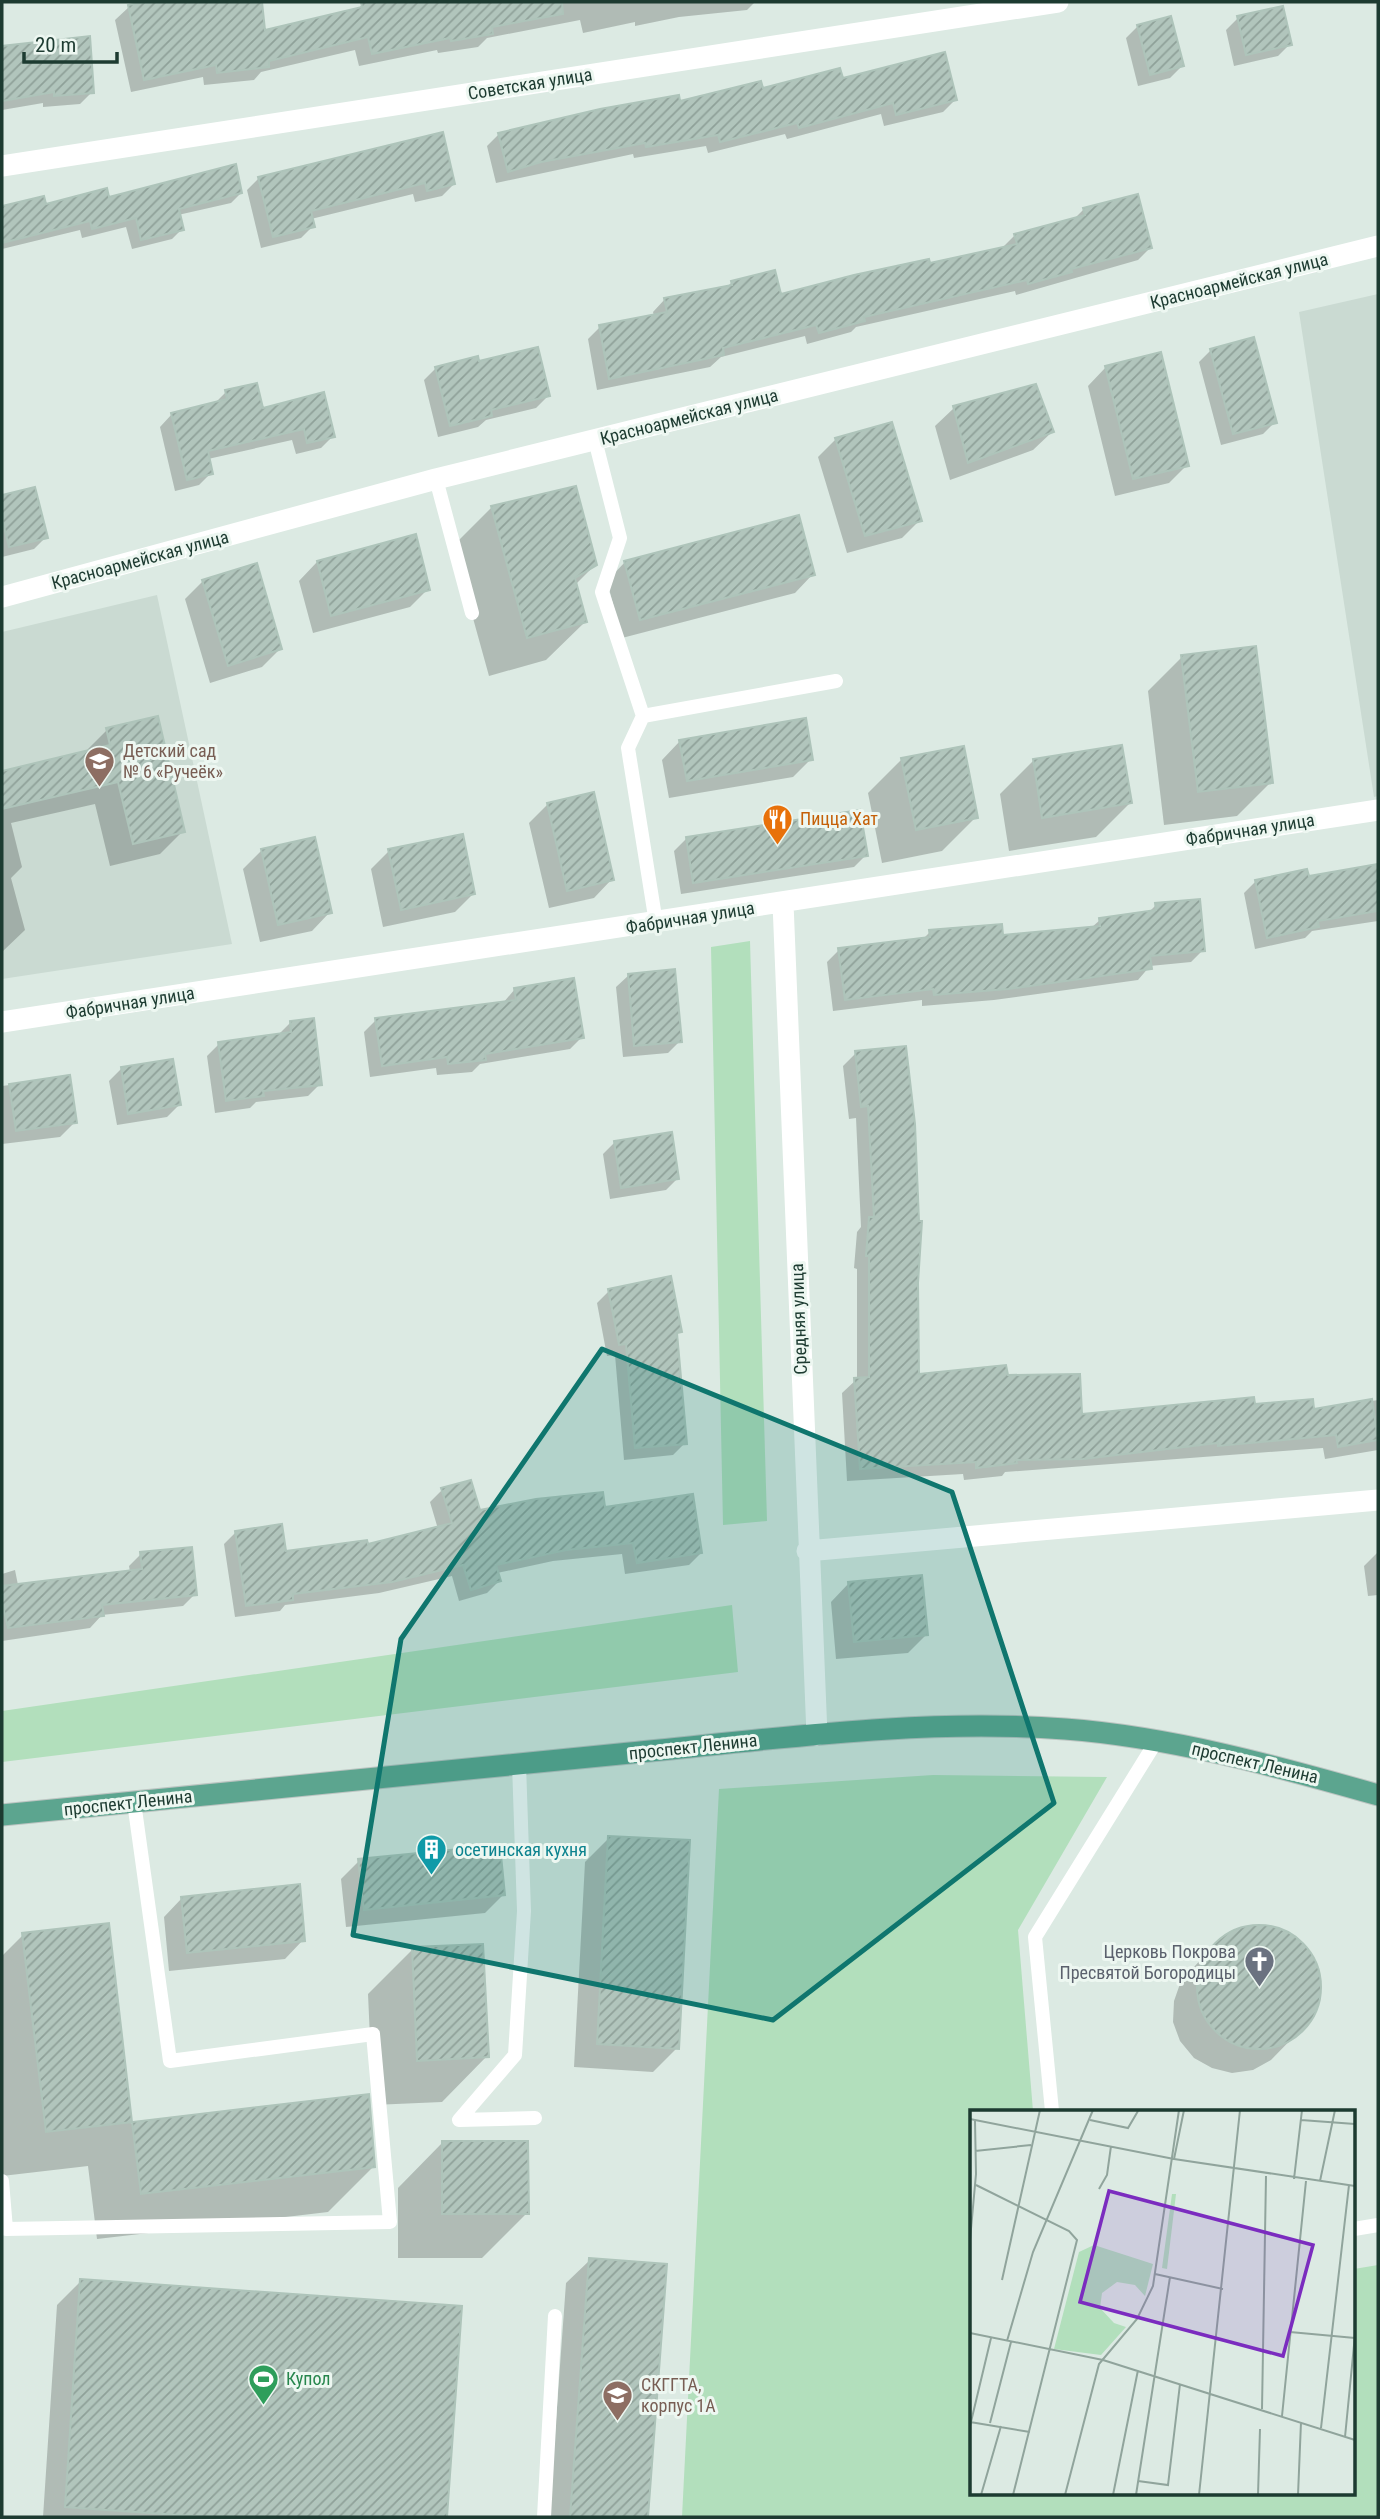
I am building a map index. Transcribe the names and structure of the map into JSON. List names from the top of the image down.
{
  "streets": {
    "main road": ["проспект Ленина"],
    "street": [
      "Советская улица",
      "Красноармейская улица",
      "Фабричная улица",
      "Средняя улица"
    ]
  },
  "crossings": [
    ["Фабричная улица", "Средняя улица"],
    ["Средняя улица", "проспект Ленина"]
  ],
  "places": {
    "school or university": ["Детский сад № 6 «Ручеёк»", "СКГГТА, корпус 1А"],
    "restaurant": ["Пицца Хат"],
    "building": ["осетинская кухня"],
    "church": ["Церковь Покрова Пресвятой Богородицы"],
    "sports": ["Купол"]
  },
  "scale_bar": "20 m"
}
